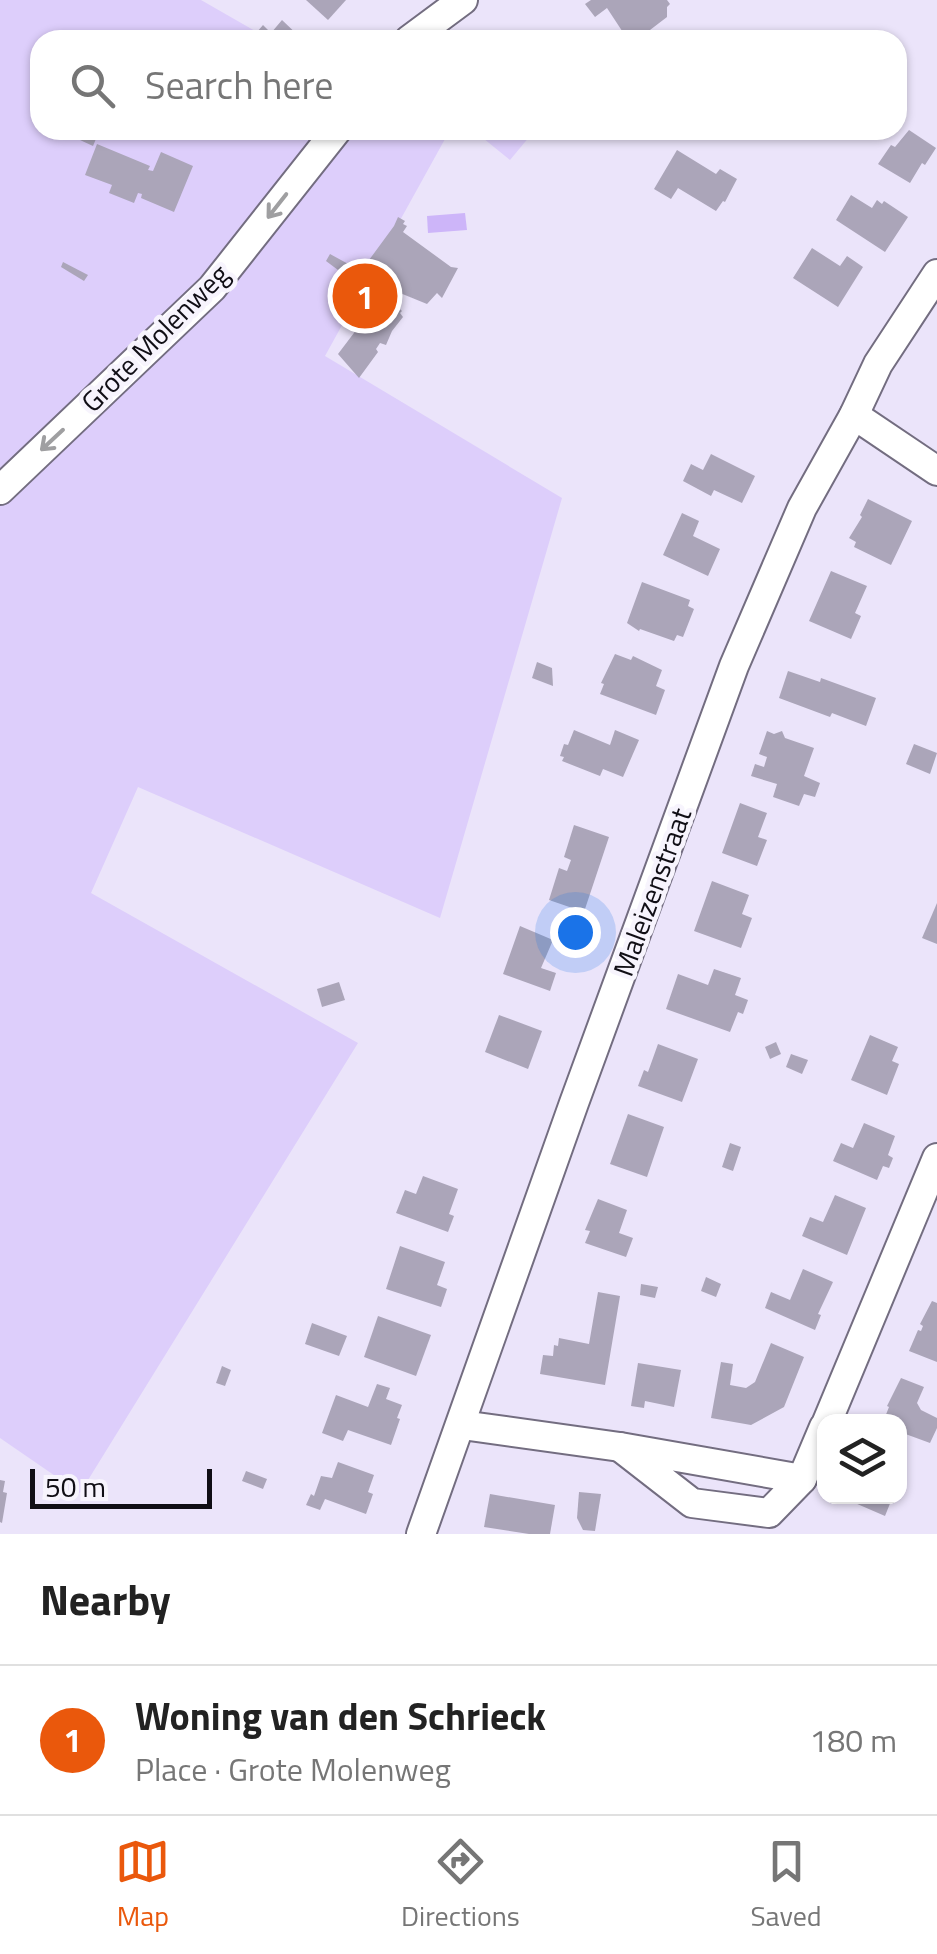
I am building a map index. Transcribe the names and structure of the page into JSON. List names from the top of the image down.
{
  "streets": {
    "street": ["Grote Molenweg", "Maleizenstraat"]
  },
  "one_way": ["Grote Molenweg"],
  "scale_bar": "50 m",
  "page": {
    "search": "Search here",
    "pins": "1",
    "scale": "50 m",
    "heading": "Nearby",
    "list": [
      {
        "mark": "1",
        "name": "Woning van den Schrieck",
        "note": "Place · Grote Molenweg",
        "value": "180 m"
      }
    ],
    "nav": ["Map", "Directions", "Saved"]
  }
}
